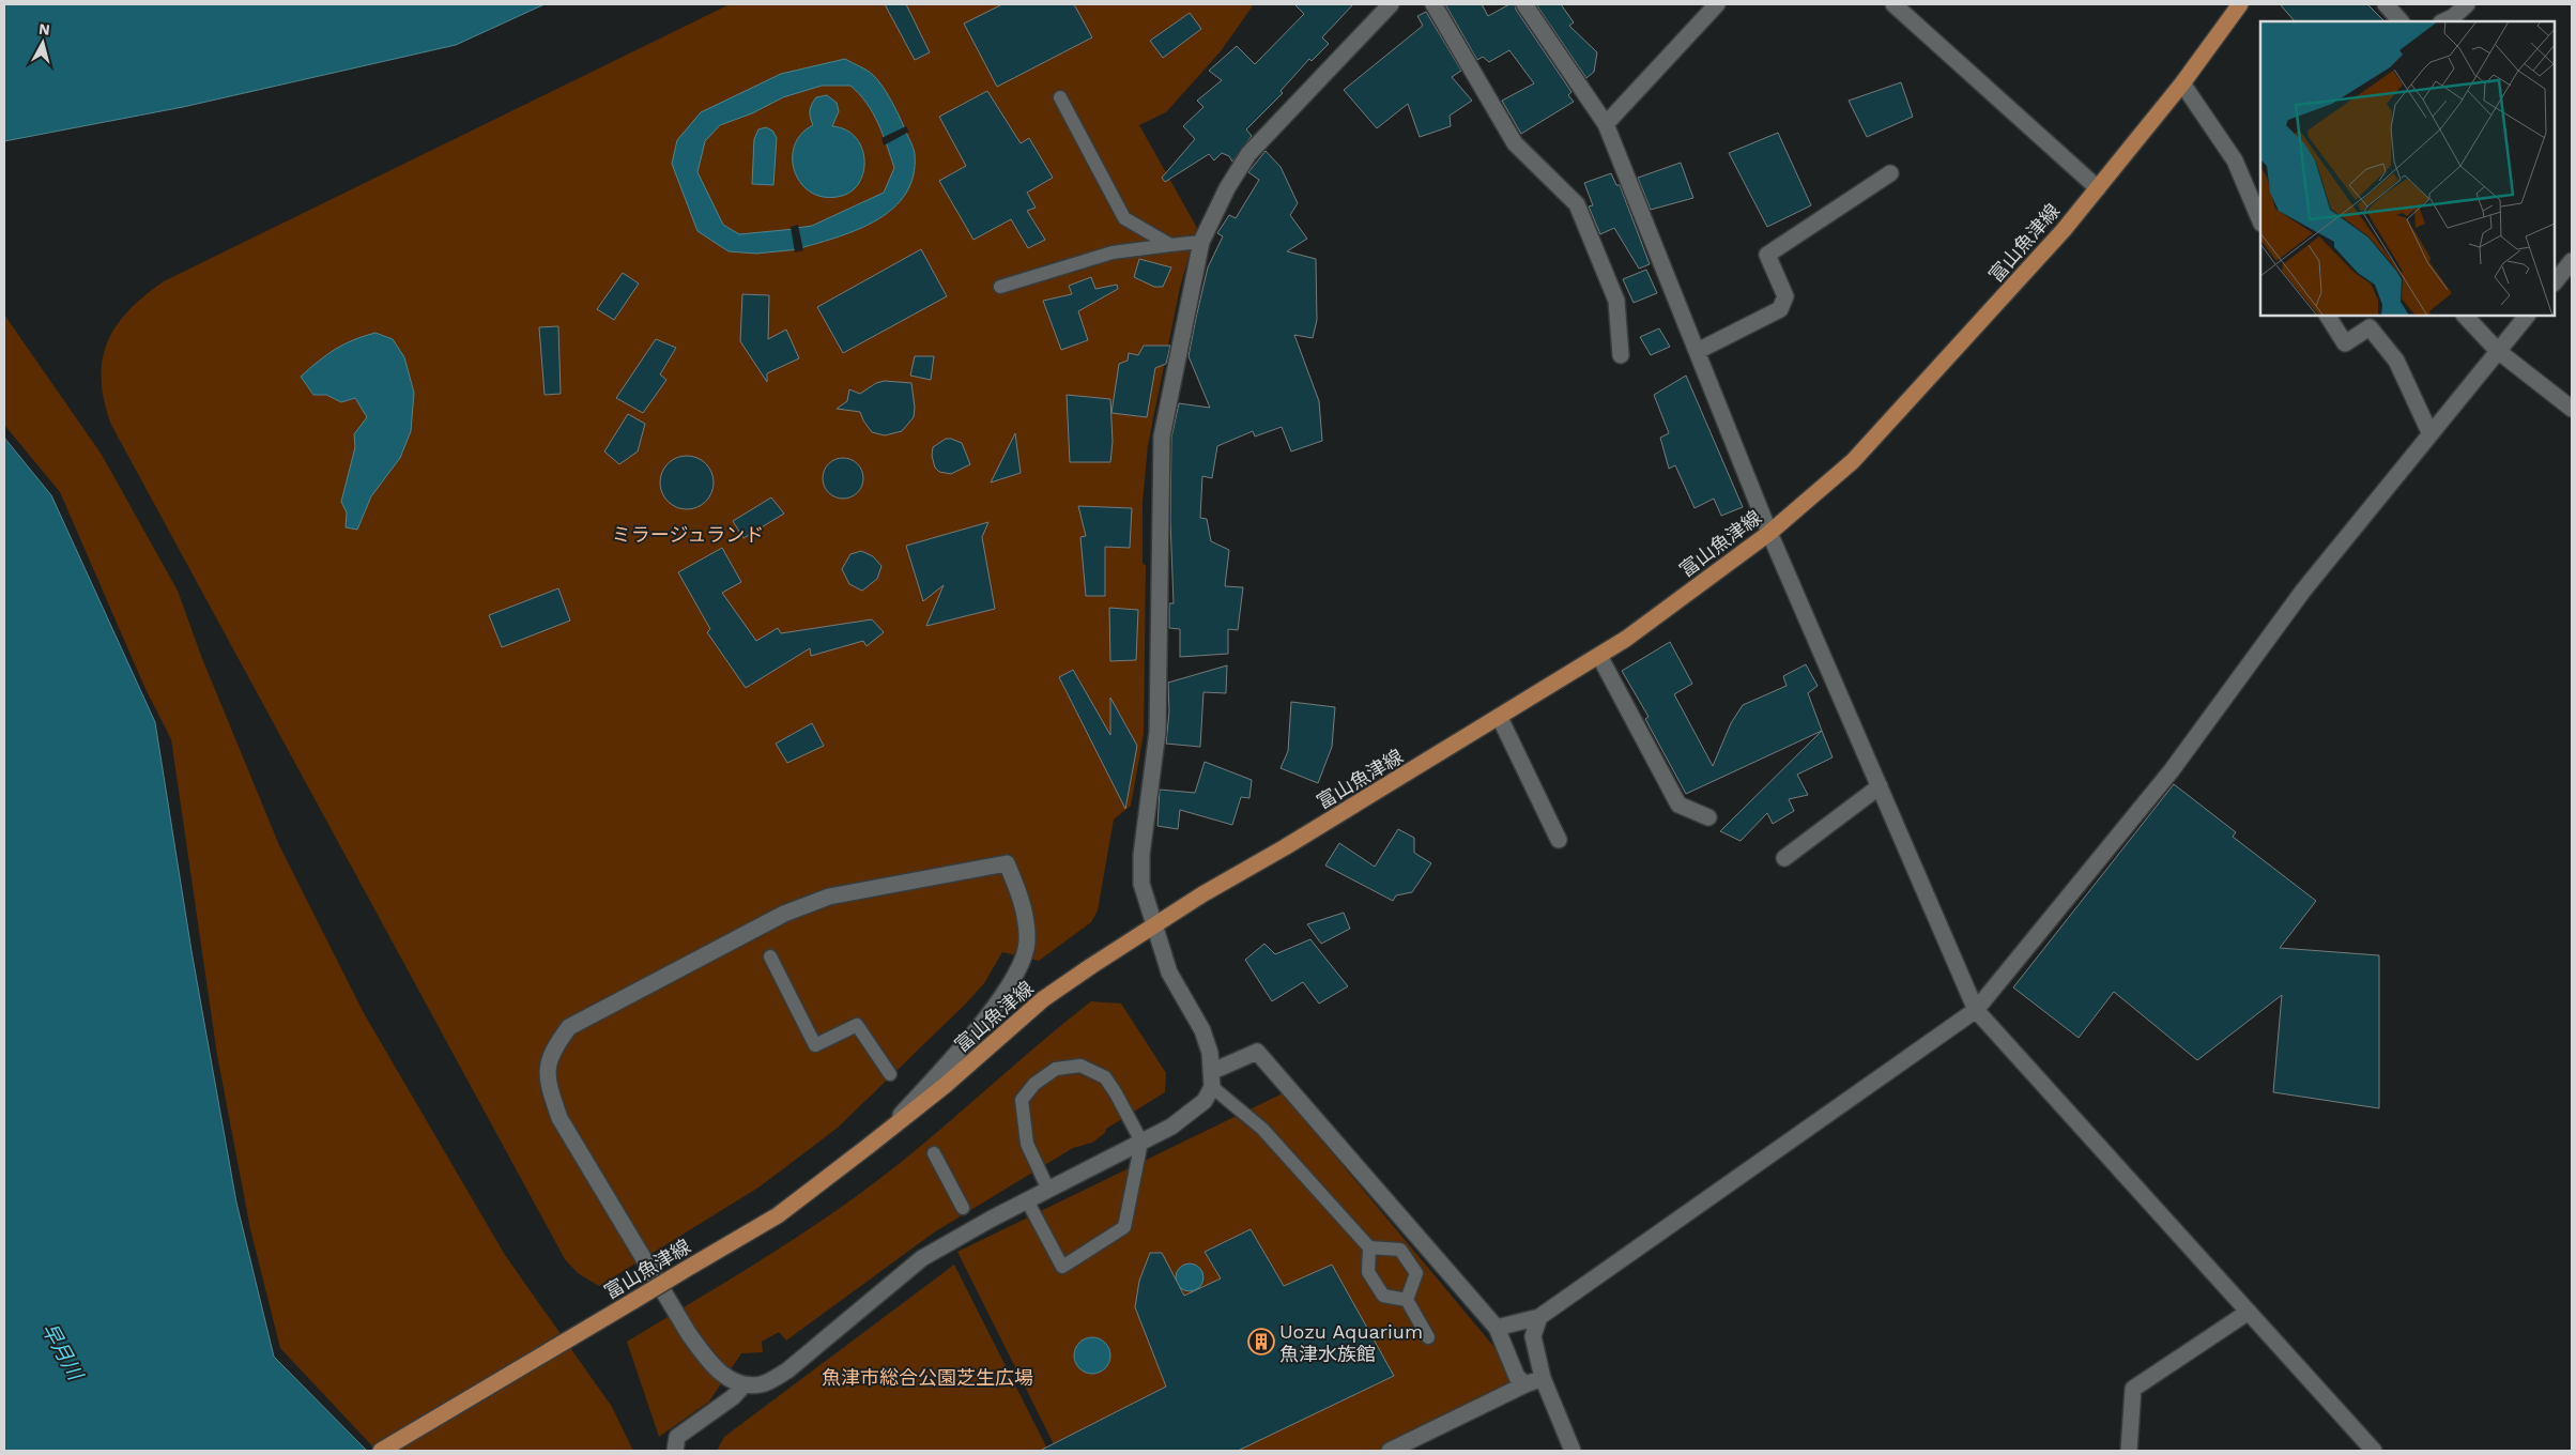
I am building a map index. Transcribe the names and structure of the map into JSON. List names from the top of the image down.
{
  "streets": {
    "main road": ["富山魚津線"]
  },
  "water": ["早月川"],
  "parks": ["ミラージュランド", "魚津市総合公園芝生広場"],
  "places": {
    "building": ["Uozu Aquarium 魚津水族館"]
  },
  "north": "top"
}
